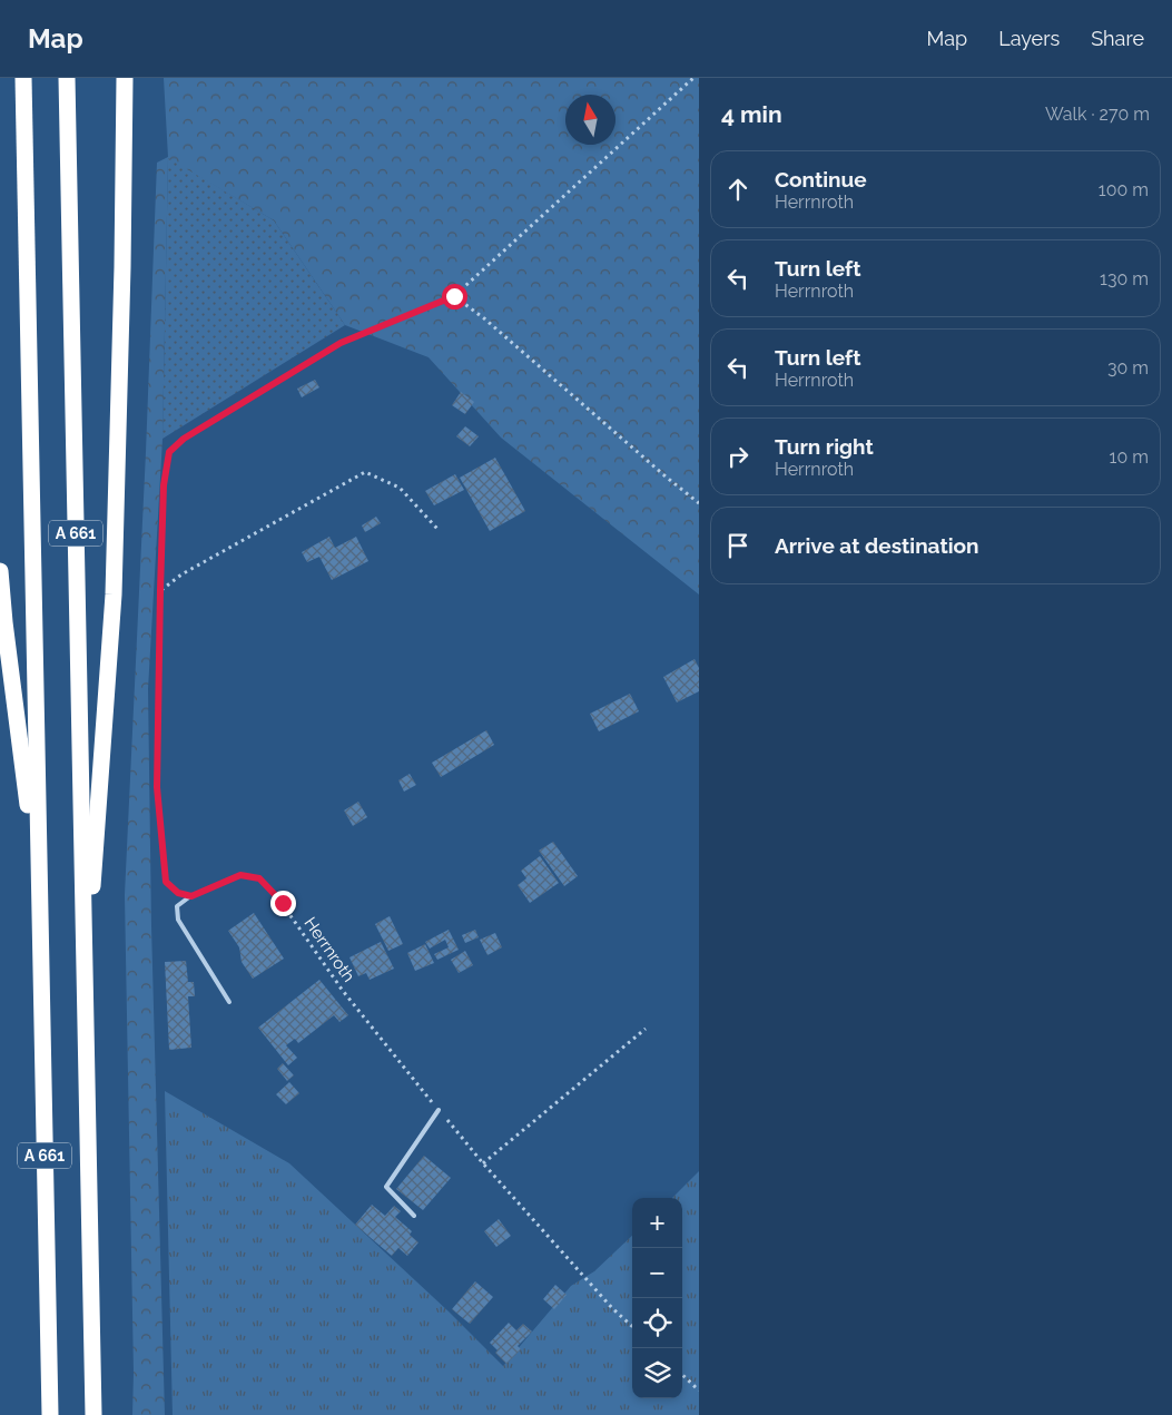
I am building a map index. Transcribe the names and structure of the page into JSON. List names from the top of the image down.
{
  "streets": {
    "highway": ["A 661"],
    "path": ["Herrnroth"]
  },
  "north": "top",
  "page": {
    "header": "Map",
    "nav": ["Map", "Layers", "Share"],
    "heading": ["4 min", "Walk · 270 m"],
    "list": [
      ["Continue", "Herrnroth", "100 m"],
      ["Turn left", "Herrnroth", "130 m"],
      ["Turn left", "Herrnroth", "30 m"],
      ["Turn right", "Herrnroth", "10 m"],
      "Arrive at destination"
    ],
    "map_buttons": ["+", "−"]
  }
}
